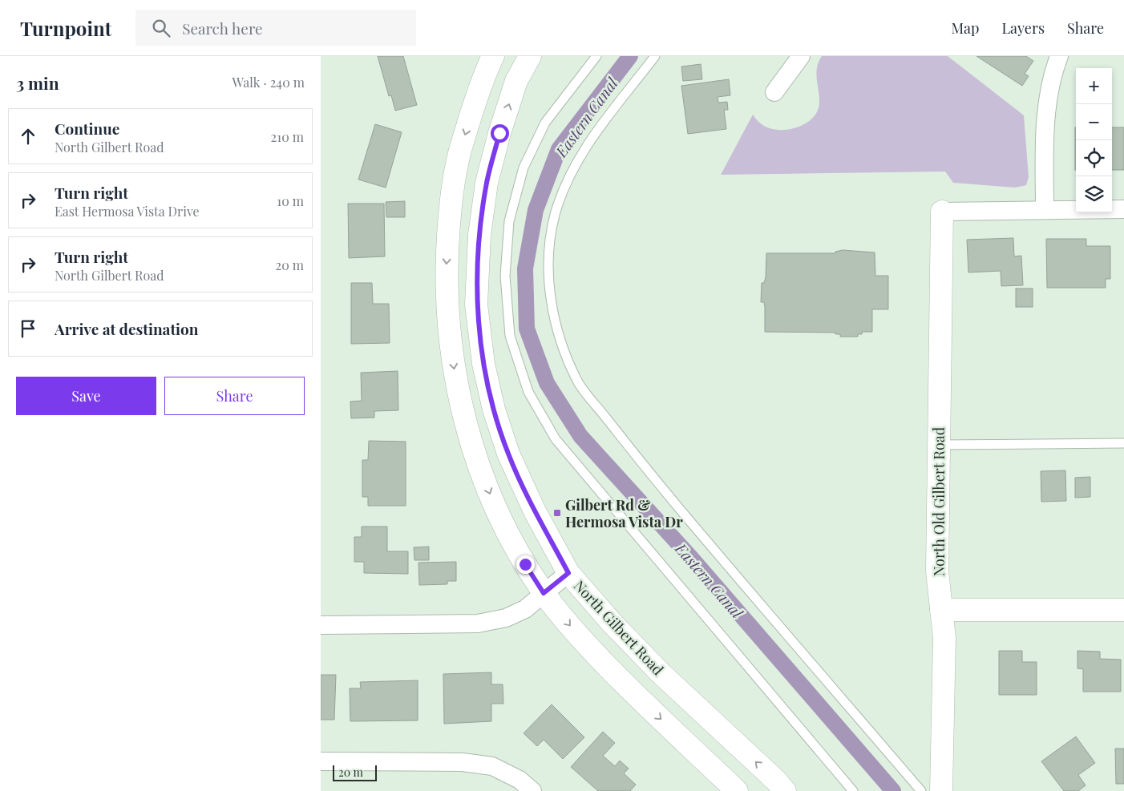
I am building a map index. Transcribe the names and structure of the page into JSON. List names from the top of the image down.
{
  "streets": {
    "main road": ["North Old Gilbert Road", "North Gilbert Road"]
  },
  "water": ["Eastern Canal"],
  "places": {
    "transit": ["Gilbert Rd & Hermosa Vista Dr"]
  },
  "scale_bar": "20 m",
  "page": {
    "header": "Turnpoint",
    "search": "Search here",
    "nav": ["Map", "Layers", "Share"],
    "heading": ["3 min", "Walk · 240 m"],
    "map_buttons": ["+", "−"],
    "list": [
      ["Continue", "North Gilbert Road", "210 m"],
      ["Turn right", "East Hermosa Vista Drive", "10 m"],
      ["Turn right", "North Gilbert Road", "20 m"],
      "Arrive at destination"
    ],
    "buttons": ["Save", "Share"],
    "scale": "20 m"
  }
}
